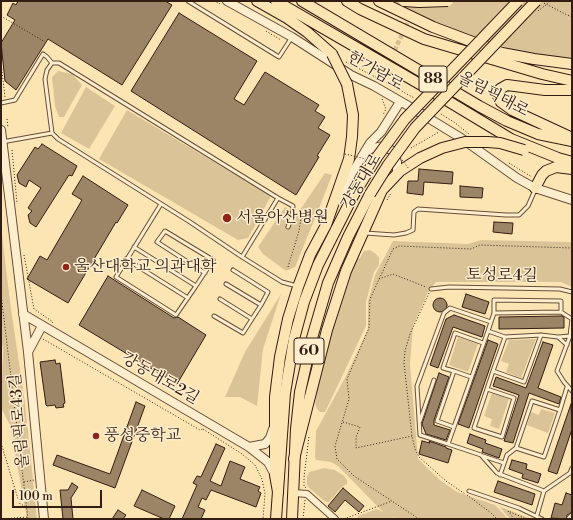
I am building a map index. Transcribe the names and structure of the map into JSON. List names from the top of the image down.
{
  "streets": {
    "main road": [
      "88",
      "올림픽대로",
      "강동대로",
      "60"
    ],
    "street": ["한가람로", "강동대로2길", "올림픽로43길"],
    "lane": ["토성로4길"]
  },
  "crossings": [
    ["강동대로2길", "올림픽로43길"]
  ],
  "places": ["서울아산병원", "울산대학교 의과대학", "풍성중학교"],
  "scale_bar": "100 m"
}
